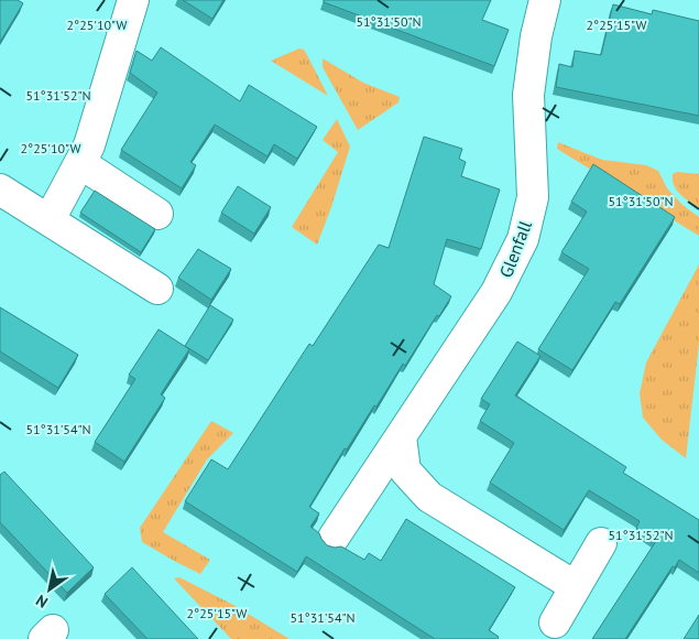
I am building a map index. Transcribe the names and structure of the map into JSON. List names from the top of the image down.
{
  "streets": {
    "street": ["Glenfall"]
  },
  "north": "bottom left",
  "coordinates": [
    "51°31'50\"N",
    "2°25'10\"W",
    "2°25'15\"W",
    "51°31'52\"N",
    "51°31'54\"N"
  ]
}
